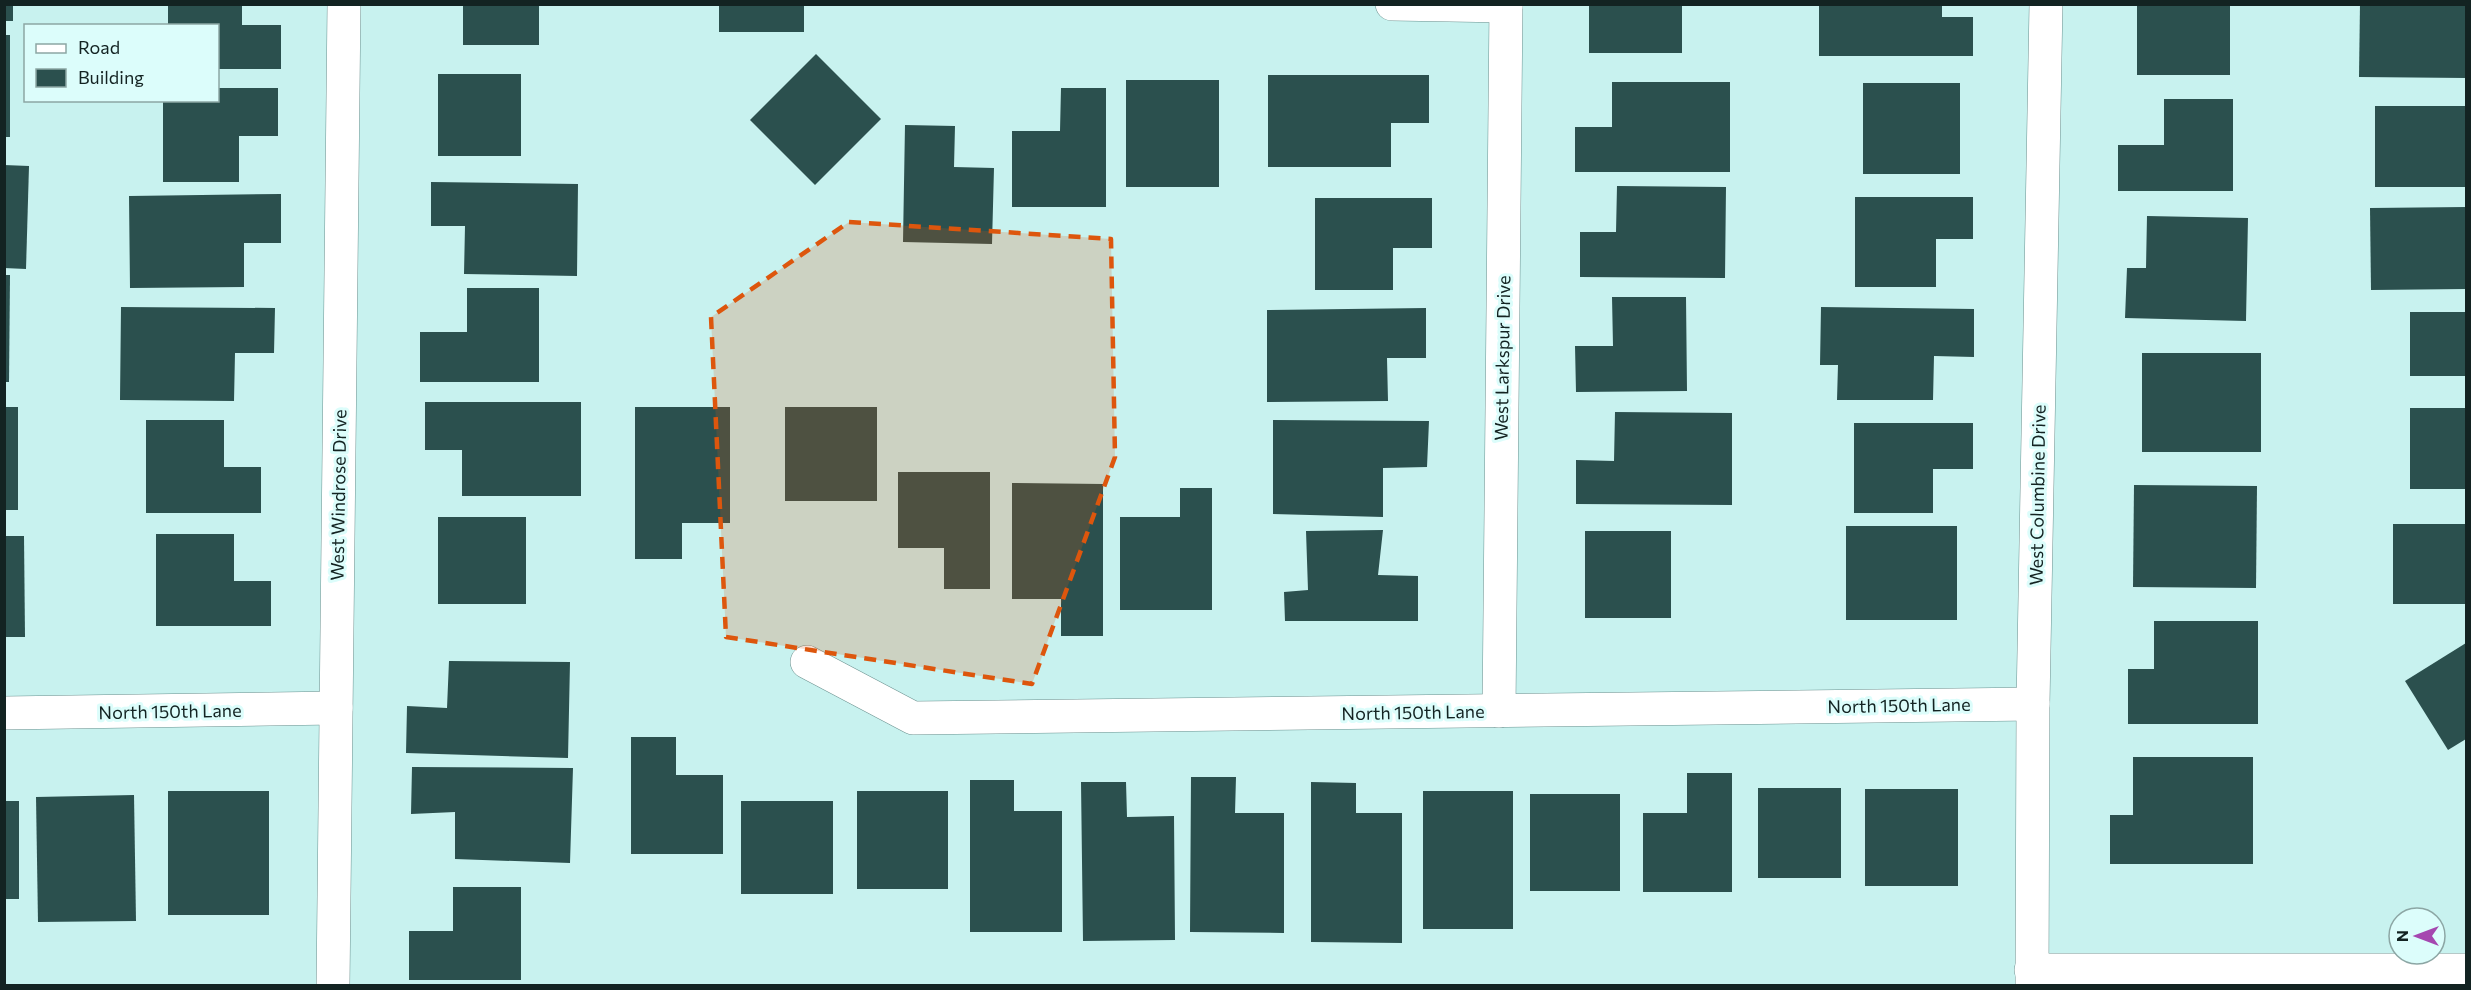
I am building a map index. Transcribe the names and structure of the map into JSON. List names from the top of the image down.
{
  "streets": {
    "street": [
      "West Larkspur Drive",
      "West Windrose Drive",
      "West Columbine Drive",
      "North 150th Lane"
    ]
  },
  "crossings": [
    ["West Larkspur Drive", "North 150th Lane"],
    ["West Windrose Drive", "North 150th Lane"],
    ["West Columbine Drive", "North 150th Lane"]
  ],
  "legend": ["Road", "Building"],
  "north": "left"
}
